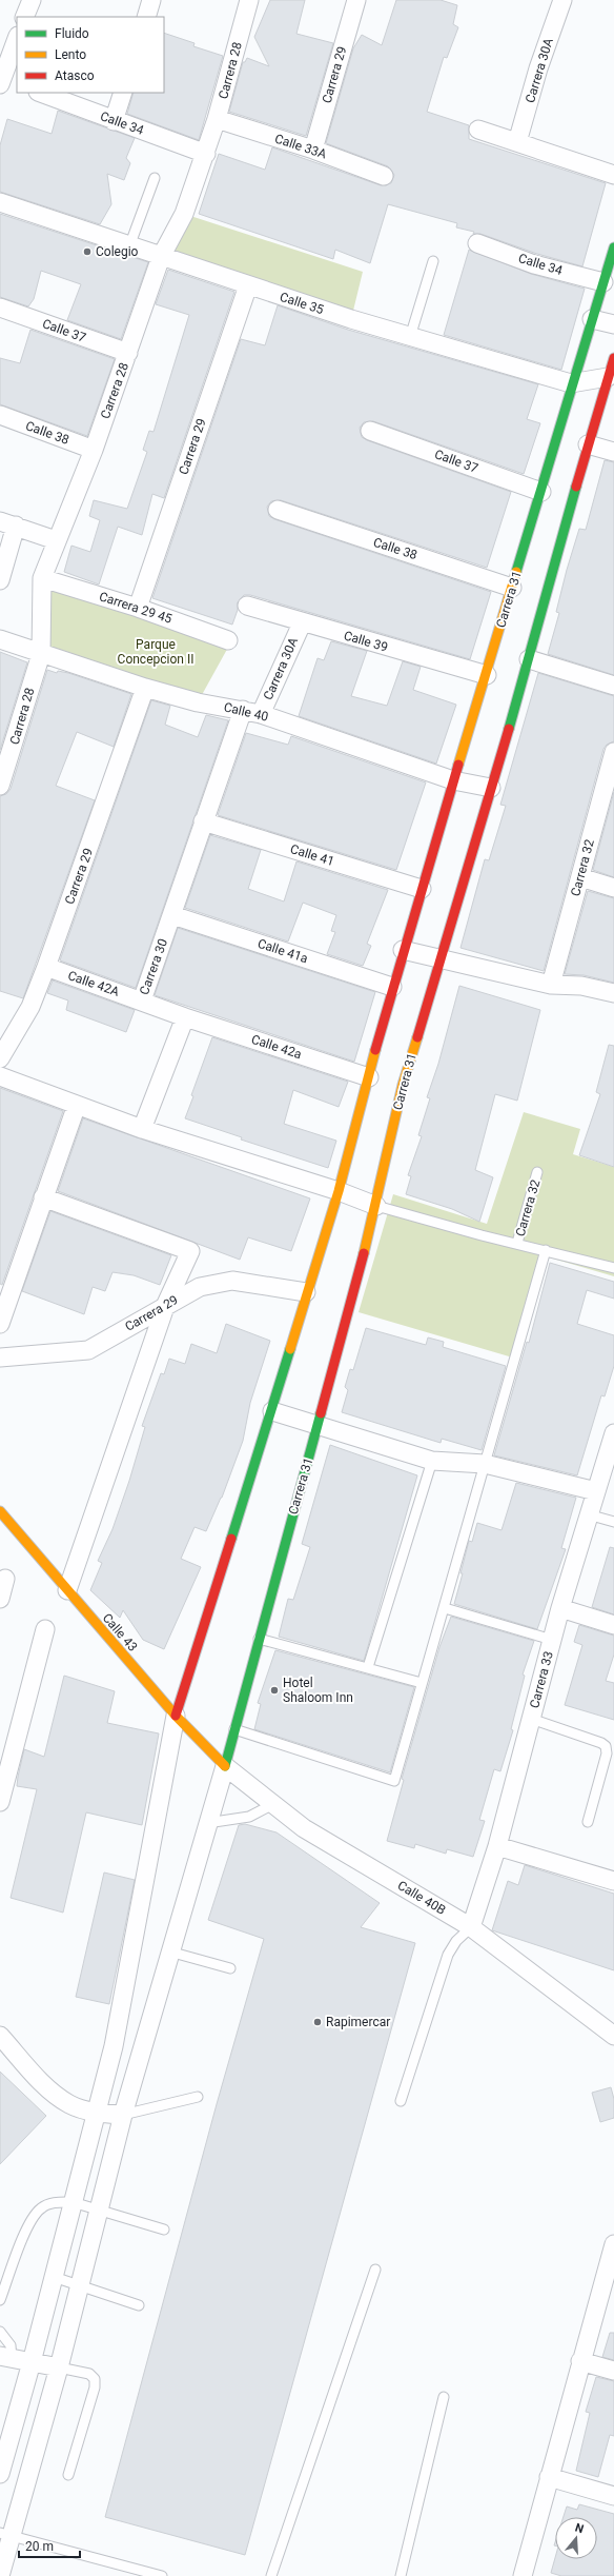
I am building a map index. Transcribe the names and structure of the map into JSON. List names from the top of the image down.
{
  "streets": {
    "street": [
      "Carrera 28",
      "Carrera 30A",
      "Carrera 29",
      "Calle 34",
      "Calle 33A",
      "Calle 35",
      "Calle 37",
      "Calle 38",
      "Carrera 31",
      "Carrera 29 45",
      "Calle 39",
      "Calle 40",
      "Calle 41",
      "Carrera 32",
      "Calle 41a",
      "Carrera 30",
      "Calle 42A",
      "Calle 42a",
      "Calle 43",
      "Carrera 33",
      "Calle 40B"
    ]
  },
  "crossings": [
    ["Carrera 28", "Calle 34"],
    ["Carrera 28", "Calle 33A"],
    ["Carrera 28", "Calle 35"],
    ["Carrera 28", "Calle 37"],
    ["Carrera 28", "Calle 38"],
    ["Carrera 28", "Carrera 29 45"],
    ["Carrera 28", "Calle 40"],
    ["Carrera 30A", "Calle 39"],
    ["Carrera 30A", "Calle 40"],
    ["Carrera 29", "Calle 33A"],
    ["Carrera 29", "Calle 35"],
    ["Carrera 29", "Carrera 31"],
    ["Carrera 29", "Carrera 29 45"],
    ["Carrera 29", "Calle 40"],
    ["Carrera 29", "Calle 42A"],
    ["Calle 34", "Carrera 31"],
    ["Calle 35", "Carrera 31"],
    ["Calle 37", "Carrera 31"],
    ["Calle 38", "Carrera 31"],
    ["Carrera 31", "Calle 39"],
    ["Carrera 31", "Calle 40"],
    ["Carrera 31", "Calle 41"],
    ["Carrera 31", "Calle 41a"],
    ["Carrera 31", "Calle 42a"],
    ["Carrera 31", "Calle 43"],
    ["Carrera 31", "Calle 40B"],
    ["Calle 40", "Carrera 30"],
    ["Calle 41", "Carrera 30"],
    ["Calle 41a", "Carrera 30"],
    ["Carrera 30", "Calle 42A"],
    ["Carrera 30", "Calle 42a"],
    ["Calle 43", "Calle 40B"],
    ["Carrera 33", "Calle 40B"]
  ],
  "parks": ["Parque Concepcion II"],
  "places": ["Colegio", "Hotel Shaloom Inn", "Rapimercar"],
  "legend": ["Fluido", "Lento", "Atasco"],
  "scale_bar": "20 m",
  "north": "top"
}
